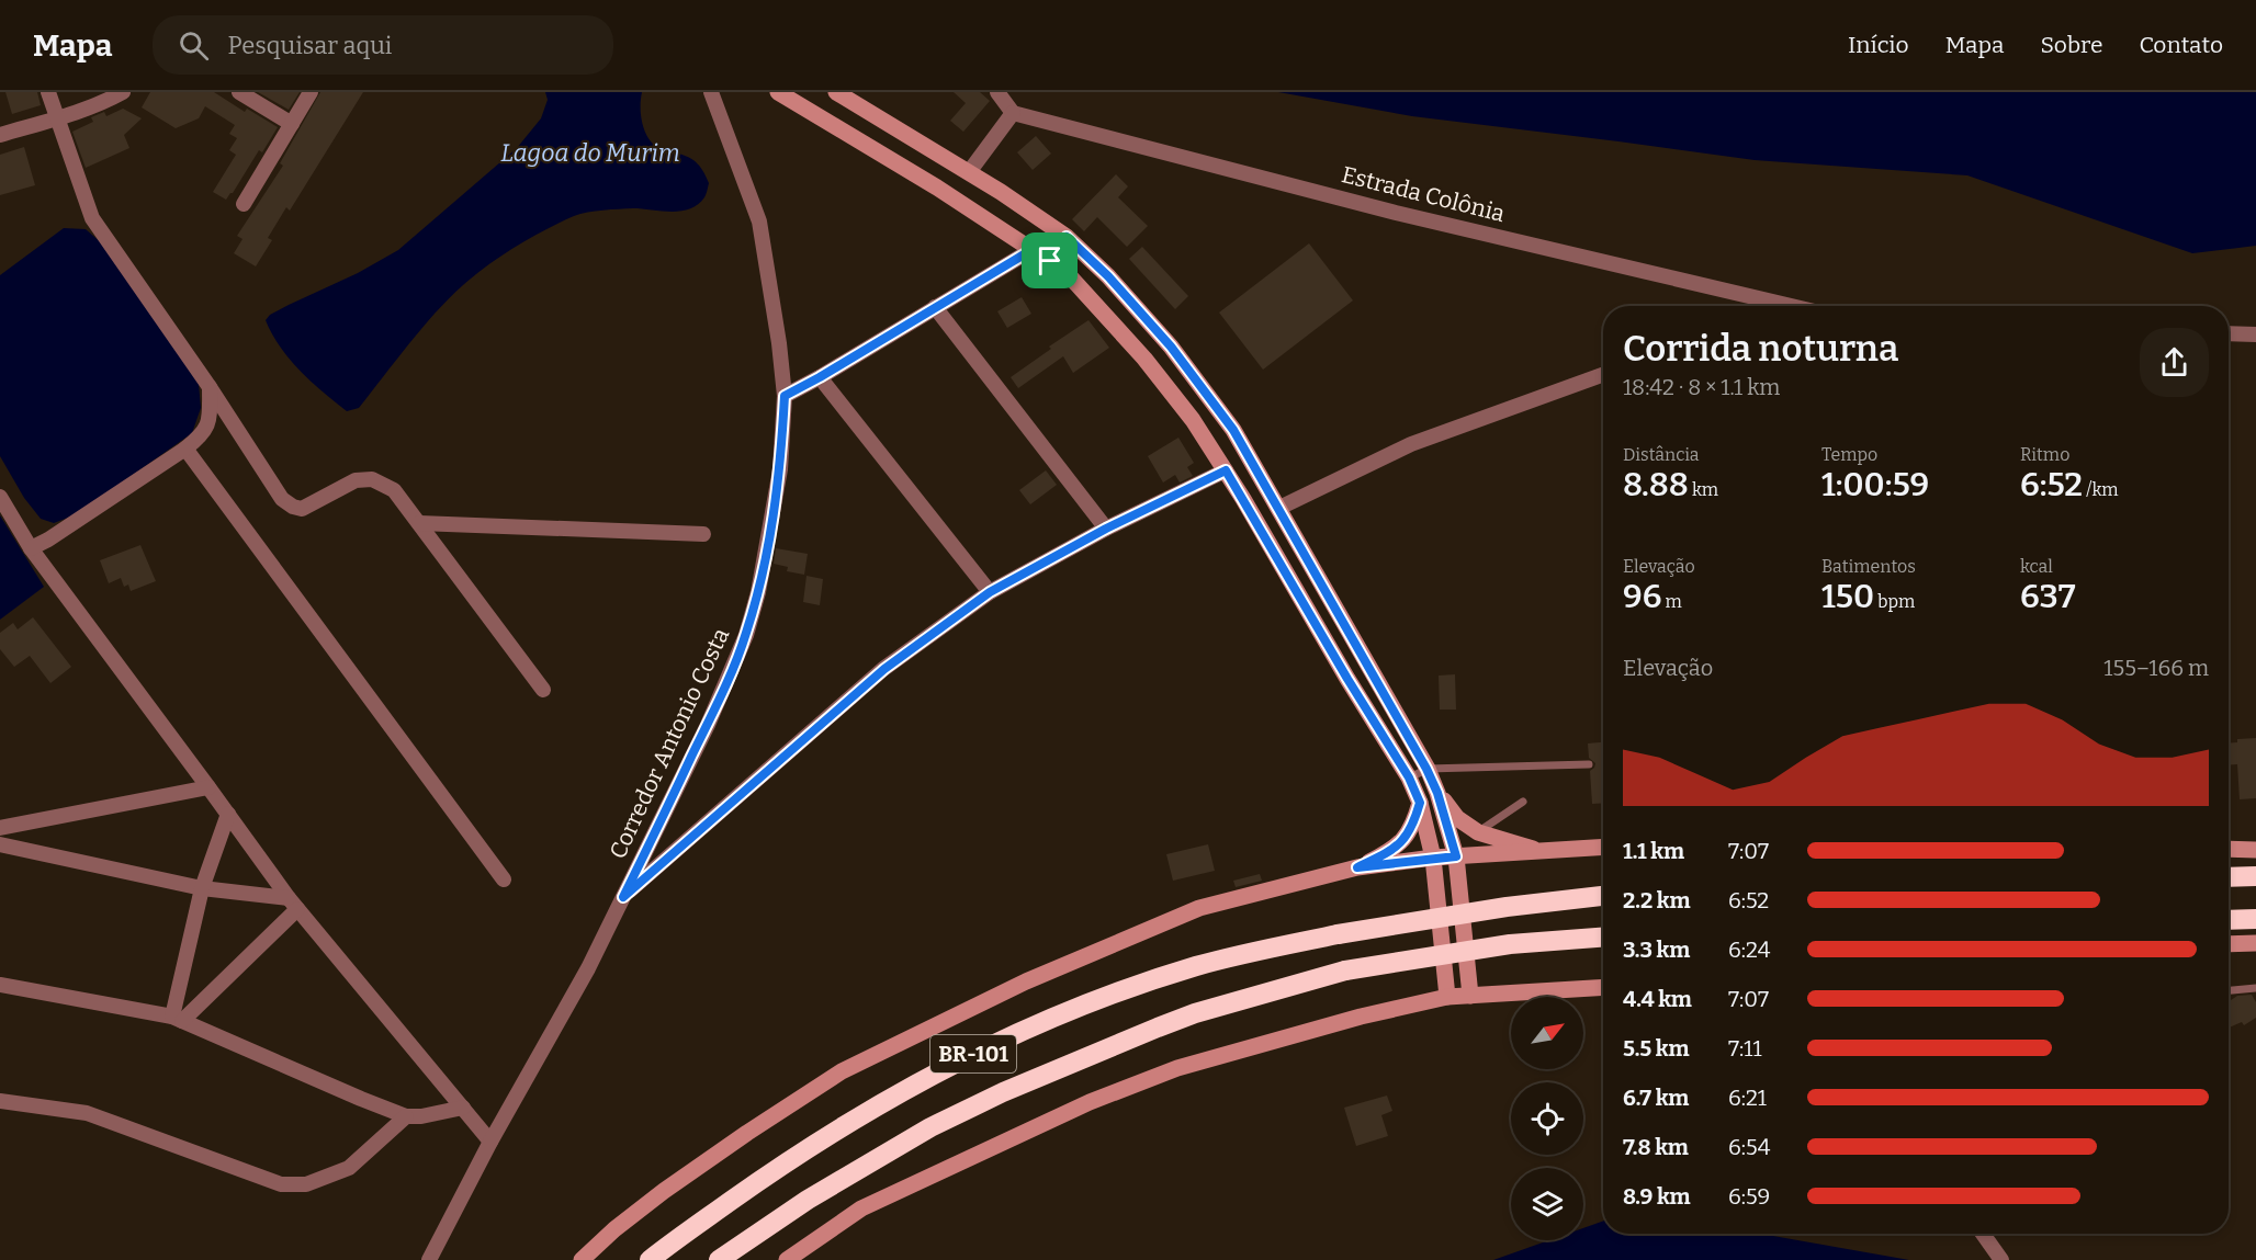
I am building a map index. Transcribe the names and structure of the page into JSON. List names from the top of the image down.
{
  "streets": {
    "highway": ["BR-101"],
    "street": ["Estrada Colônia", "Corredor Antonio Costa"]
  },
  "water": ["Lagoa do Murim"],
  "north": "top right",
  "page": {
    "header": "Mapa",
    "search": "Pesquisar aqui",
    "nav": [
      "Início",
      "Mapa",
      "Sobre",
      "Contato"
    ],
    "heading": ["Corrida noturna", "18:42 · 8 × 1.1 km"],
    "stats": [
      ["Distância", "8.88 km"],
      ["Tempo", "1:00:59"],
      ["Ritmo", "6:52 /km"],
      ["Elevação", "96 m"],
      ["Batimentos", "150 bpm"],
      ["kcal", "637"]
    ],
    "chart": ["Elevação", "155–166 m"],
    "list": [
      {
        "name": "1.1 km",
        "note": "7:07"
      },
      {
        "name": "2.2 km",
        "note": "6:52"
      },
      {
        "name": "3.3 km",
        "note": "6:24"
      },
      {
        "name": "4.4 km",
        "note": "7:07"
      },
      {
        "name": "5.5 km",
        "note": "7:11"
      },
      {
        "name": "6.7 km",
        "note": "6:21"
      },
      {
        "name": "7.8 km",
        "note": "6:54"
      },
      {
        "name": "8.9 km",
        "note": "6:59"
      }
    ]
  }
}
